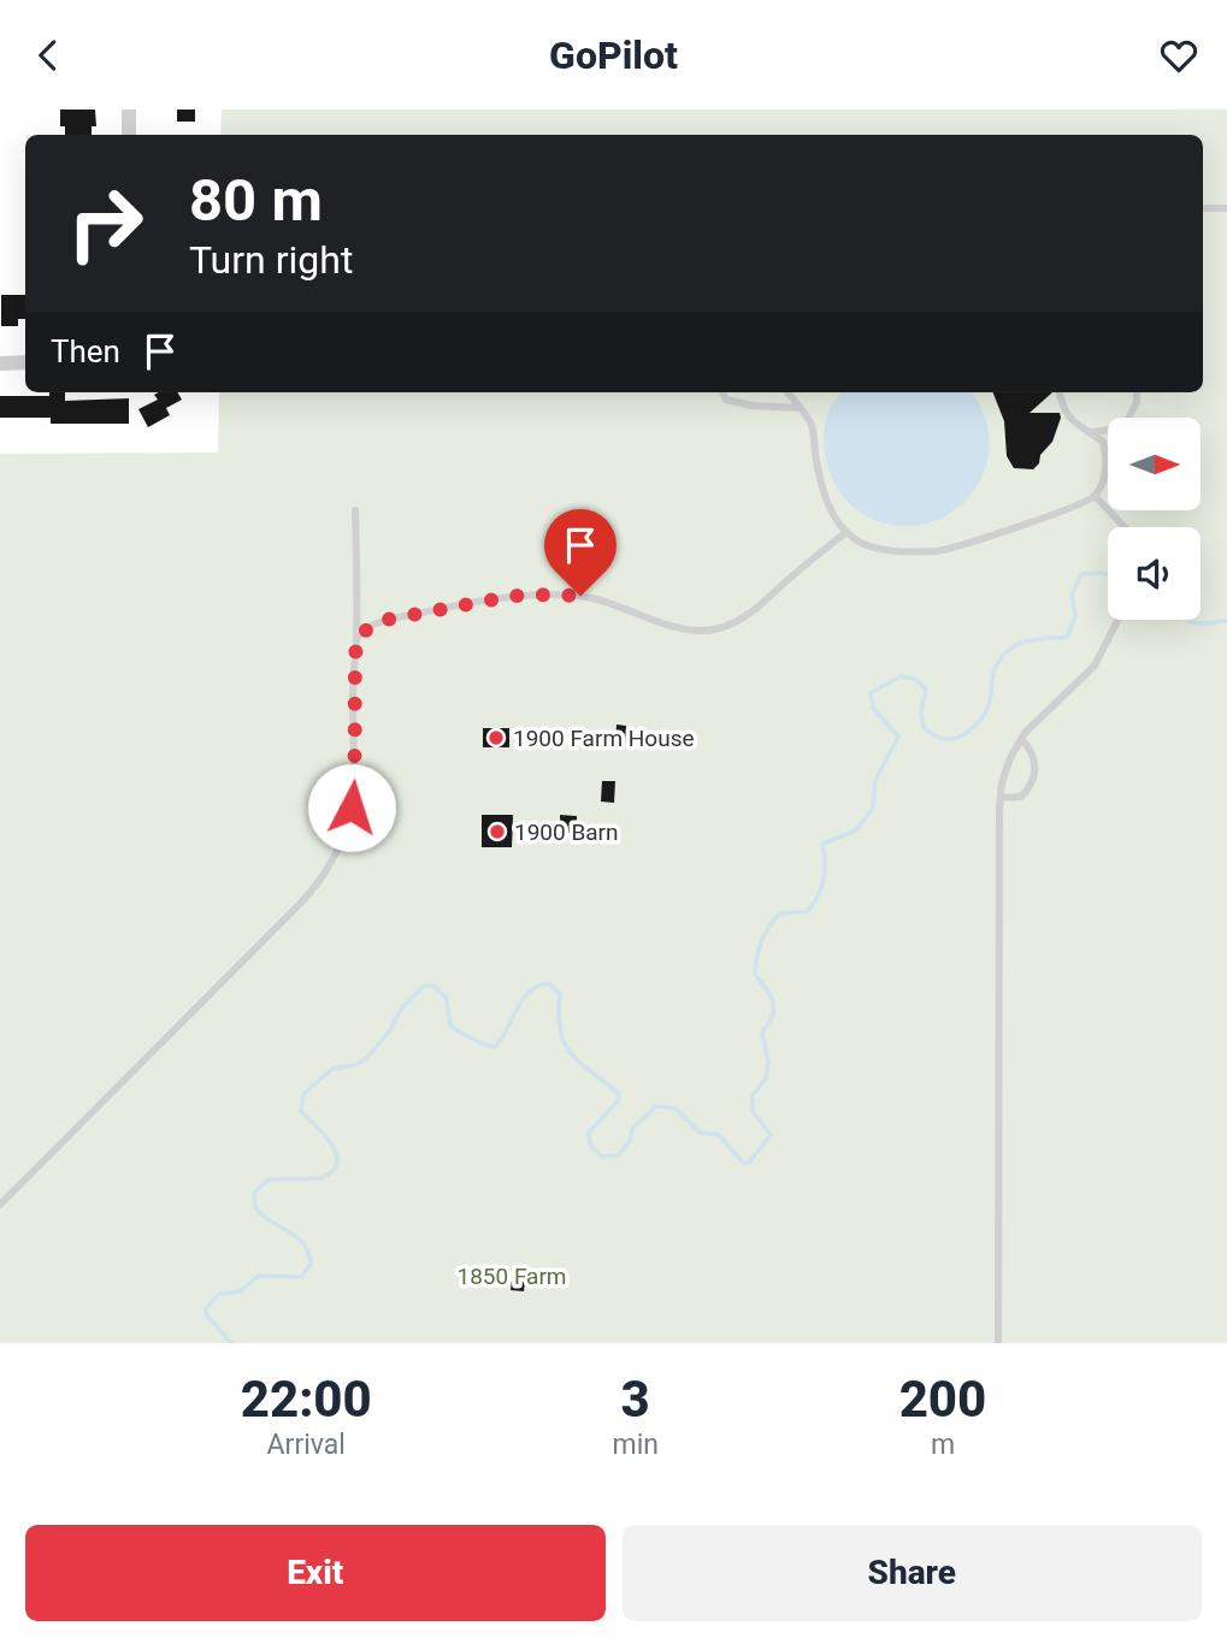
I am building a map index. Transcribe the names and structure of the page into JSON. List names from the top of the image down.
{
  "parks": ["1850 Farm"],
  "places": ["1900 Farm House", "1900 Barn"],
  "north": "right",
  "page": {
    "header": "GoPilot",
    "turn": ["80 m", "Turn right"],
    "then": "Then",
    "eta": [
      "22:00",
      "Arrival",
      "3",
      "min",
      "200",
      "m"
    ],
    "buttons": ["Exit", "Share"]
  }
}
